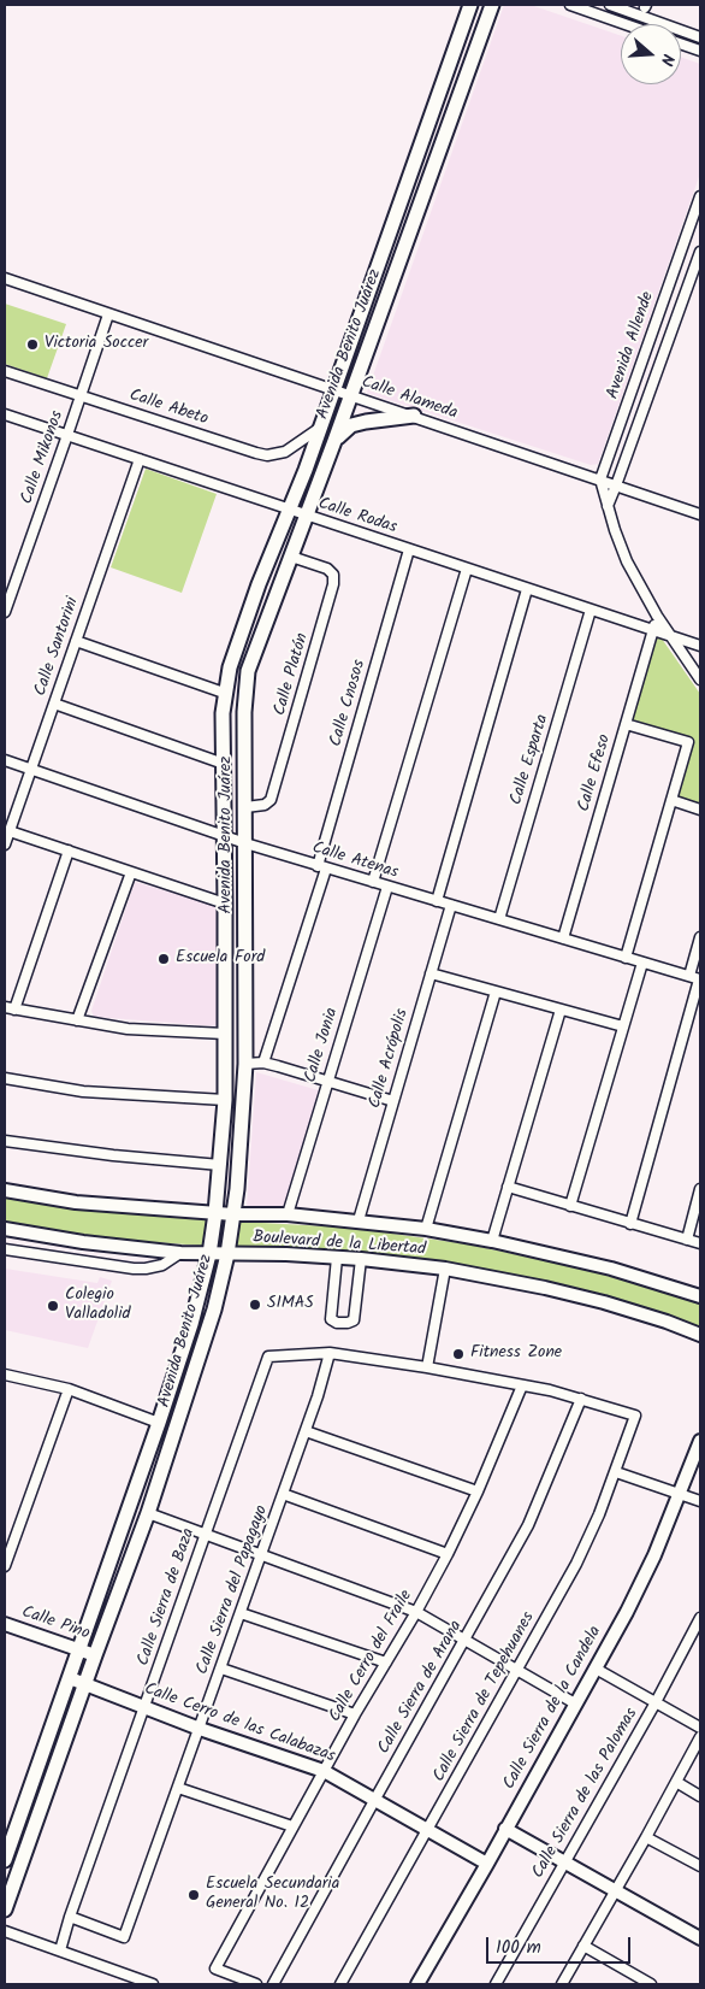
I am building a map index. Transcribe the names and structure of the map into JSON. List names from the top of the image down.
{
  "streets": {
    "main road": [
      "Avenida Benito Juárez",
      "Boulevard de la Libertad",
      "Calle Pino",
      "Calle Sierra de la Candela",
      "Calle Cerro de las Calabazas"
    ],
    "street": [
      "Avenida Allende",
      "Calle Alameda",
      "Calle Abeto",
      "Calle Mikonos",
      "Calle Rodas",
      "Calle Santorini",
      "Calle Platón",
      "Calle Cnosos",
      "Calle Esparta",
      "Calle Efeso",
      "Calle Atenas",
      "Calle Jonia",
      "Calle Acrópolis",
      "Calle Sierra del Papagayo",
      "Calle Sierra de Baza",
      "Calle Cerro del Fraile",
      "Calle Sierra de Arana",
      "Calle Sierra de Tepehuanes",
      "Calle Sierra de las Palomas"
    ]
  },
  "crossings": [
    ["Avenida Benito Juárez", "Calle Alameda"],
    ["Avenida Benito Juárez", "Calle Abeto"],
    ["Avenida Benito Juárez", "Calle Rodas"],
    ["Avenida Benito Juárez", "Calle Platón"],
    ["Avenida Benito Juárez", "Calle Atenas"],
    ["Avenida Benito Juárez", "Boulevard de la Libertad"],
    ["Avenida Benito Juárez", "Calle Pino"],
    ["Avenida Benito Juárez", "Calle Cerro de las Calabazas"],
    ["Avenida Allende", "Calle Alameda"],
    ["Calle Alameda", "Calle Mikonos"],
    ["Calle Abeto", "Calle Mikonos"],
    ["Calle Mikonos", "Calle Rodas"],
    ["Calle Rodas", "Calle Santorini"],
    ["Calle Rodas", "Calle Cnosos"],
    ["Calle Rodas", "Calle Esparta"],
    ["Calle Rodas", "Calle Efeso"],
    ["Calle Santorini", "Calle Atenas"],
    ["Calle Cnosos", "Calle Atenas"],
    ["Calle Esparta", "Calle Atenas"],
    ["Calle Efeso", "Calle Atenas"],
    ["Calle Atenas", "Calle Jonia"],
    ["Calle Atenas", "Calle Acrópolis"],
    ["Calle Jonia", "Boulevard de la Libertad"],
    ["Calle Acrópolis", "Boulevard de la Libertad"],
    ["Calle Sierra del Papagayo", "Calle Sierra de Baza"],
    ["Calle Sierra del Papagayo", "Calle Cerro de las Calabazas"],
    ["Calle Sierra de Baza", "Calle Cerro de las Calabazas"],
    ["Calle Cerro del Fraile", "Calle Cerro de las Calabazas"],
    ["Calle Sierra de Arana", "Calle Sierra de Tepehuanes"],
    ["Calle Sierra de Arana", "Calle Cerro de las Calabazas"],
    ["Calle Sierra de Tepehuanes", "Calle Cerro de las Calabazas"],
    ["Calle Sierra de la Candela", "Calle Cerro de las Calabazas"]
  ],
  "places": [
    "Victoria Soccer",
    "Escuela Ford",
    "SIMAS",
    "Colegio Valladolid",
    "Fitness Zone",
    "Escuela Secundaria General No. 12"
  ],
  "scale_bar": "100 m",
  "north": "right"
}
